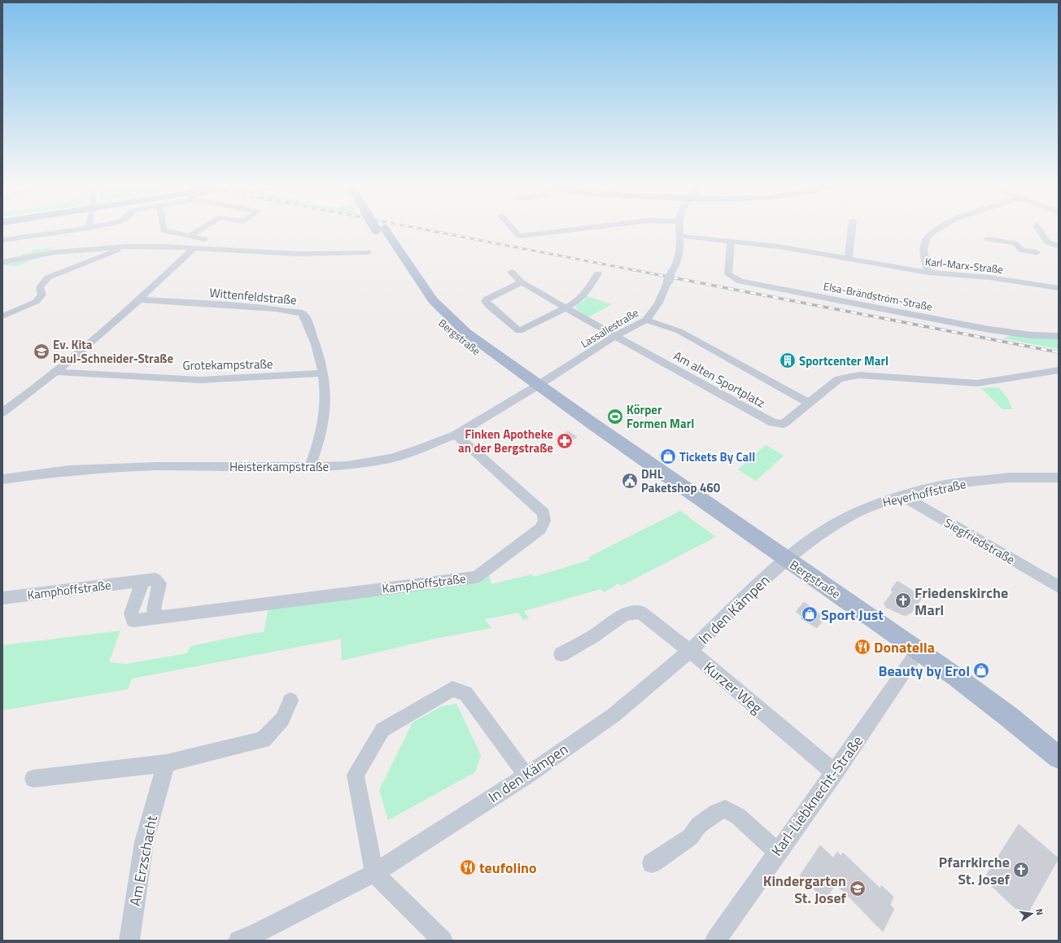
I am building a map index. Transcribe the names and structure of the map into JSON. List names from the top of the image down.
{
  "streets": {
    "main road": ["Bergstraße"],
    "street": [
      "Karl-Marx-Straße",
      "Wittenfeldstraße",
      "Elsa-Brändström-Straße",
      "Lassallestraße",
      "Grotekampstraße",
      "Am alten Sportplatz",
      "Heisterkampstraße",
      "Heyerhoffstraße",
      "Siegfriedstraße",
      "Kamphoffstraße",
      "In den Kämpen",
      "Kurzer Weg",
      "Karl-Liebknecht-Straße",
      "Am Erzschacht"
    ]
  },
  "crossings": [
    ["Karl-Marx-Straße", "Elsa-Brändström-Straße"],
    ["Karl-Marx-Straße", "Lassallestraße"],
    ["Wittenfeldstraße", "Grotekampstraße"],
    ["Wittenfeldstraße", "Heisterkampstraße"],
    ["Lassallestraße", "Bergstraße"],
    ["Lassallestraße", "Am alten Sportplatz"],
    ["Lassallestraße", "Heisterkampstraße"],
    ["Bergstraße", "Heisterkampstraße"],
    ["Bergstraße", "Heyerhoffstraße"],
    ["Bergstraße", "In den Kämpen"],
    ["Bergstraße", "Karl-Liebknecht-Straße"],
    ["Heisterkampstraße", "Kamphoffstraße"],
    ["Heyerhoffstraße", "Siegfriedstraße"],
    ["Heyerhoffstraße", "In den Kämpen"],
    ["In den Kämpen", "Kurzer Weg"],
    ["Kurzer Weg", "Karl-Liebknecht-Straße"]
  ],
  "places": {
    "school or university": ["Ev. Kita Paul-Schneider-Straße", "Kindergarten St. Josef"],
    "building": ["Sportcenter Marl"],
    "sports": ["Körper Formen Marl"],
    "pharmacy": ["Finken Apotheke an der Bergstraße"],
    "shop": ["Tickets By Call", "Sport Just", "Beauty by Erol"],
    "public building": ["DHL Paketshop 460"],
    "church": ["Friedenskirche Marl", "Pfarrkirche St. Josef"],
    "restaurant": ["Donatella", "teufolino"]
  },
  "north": "right"
}
